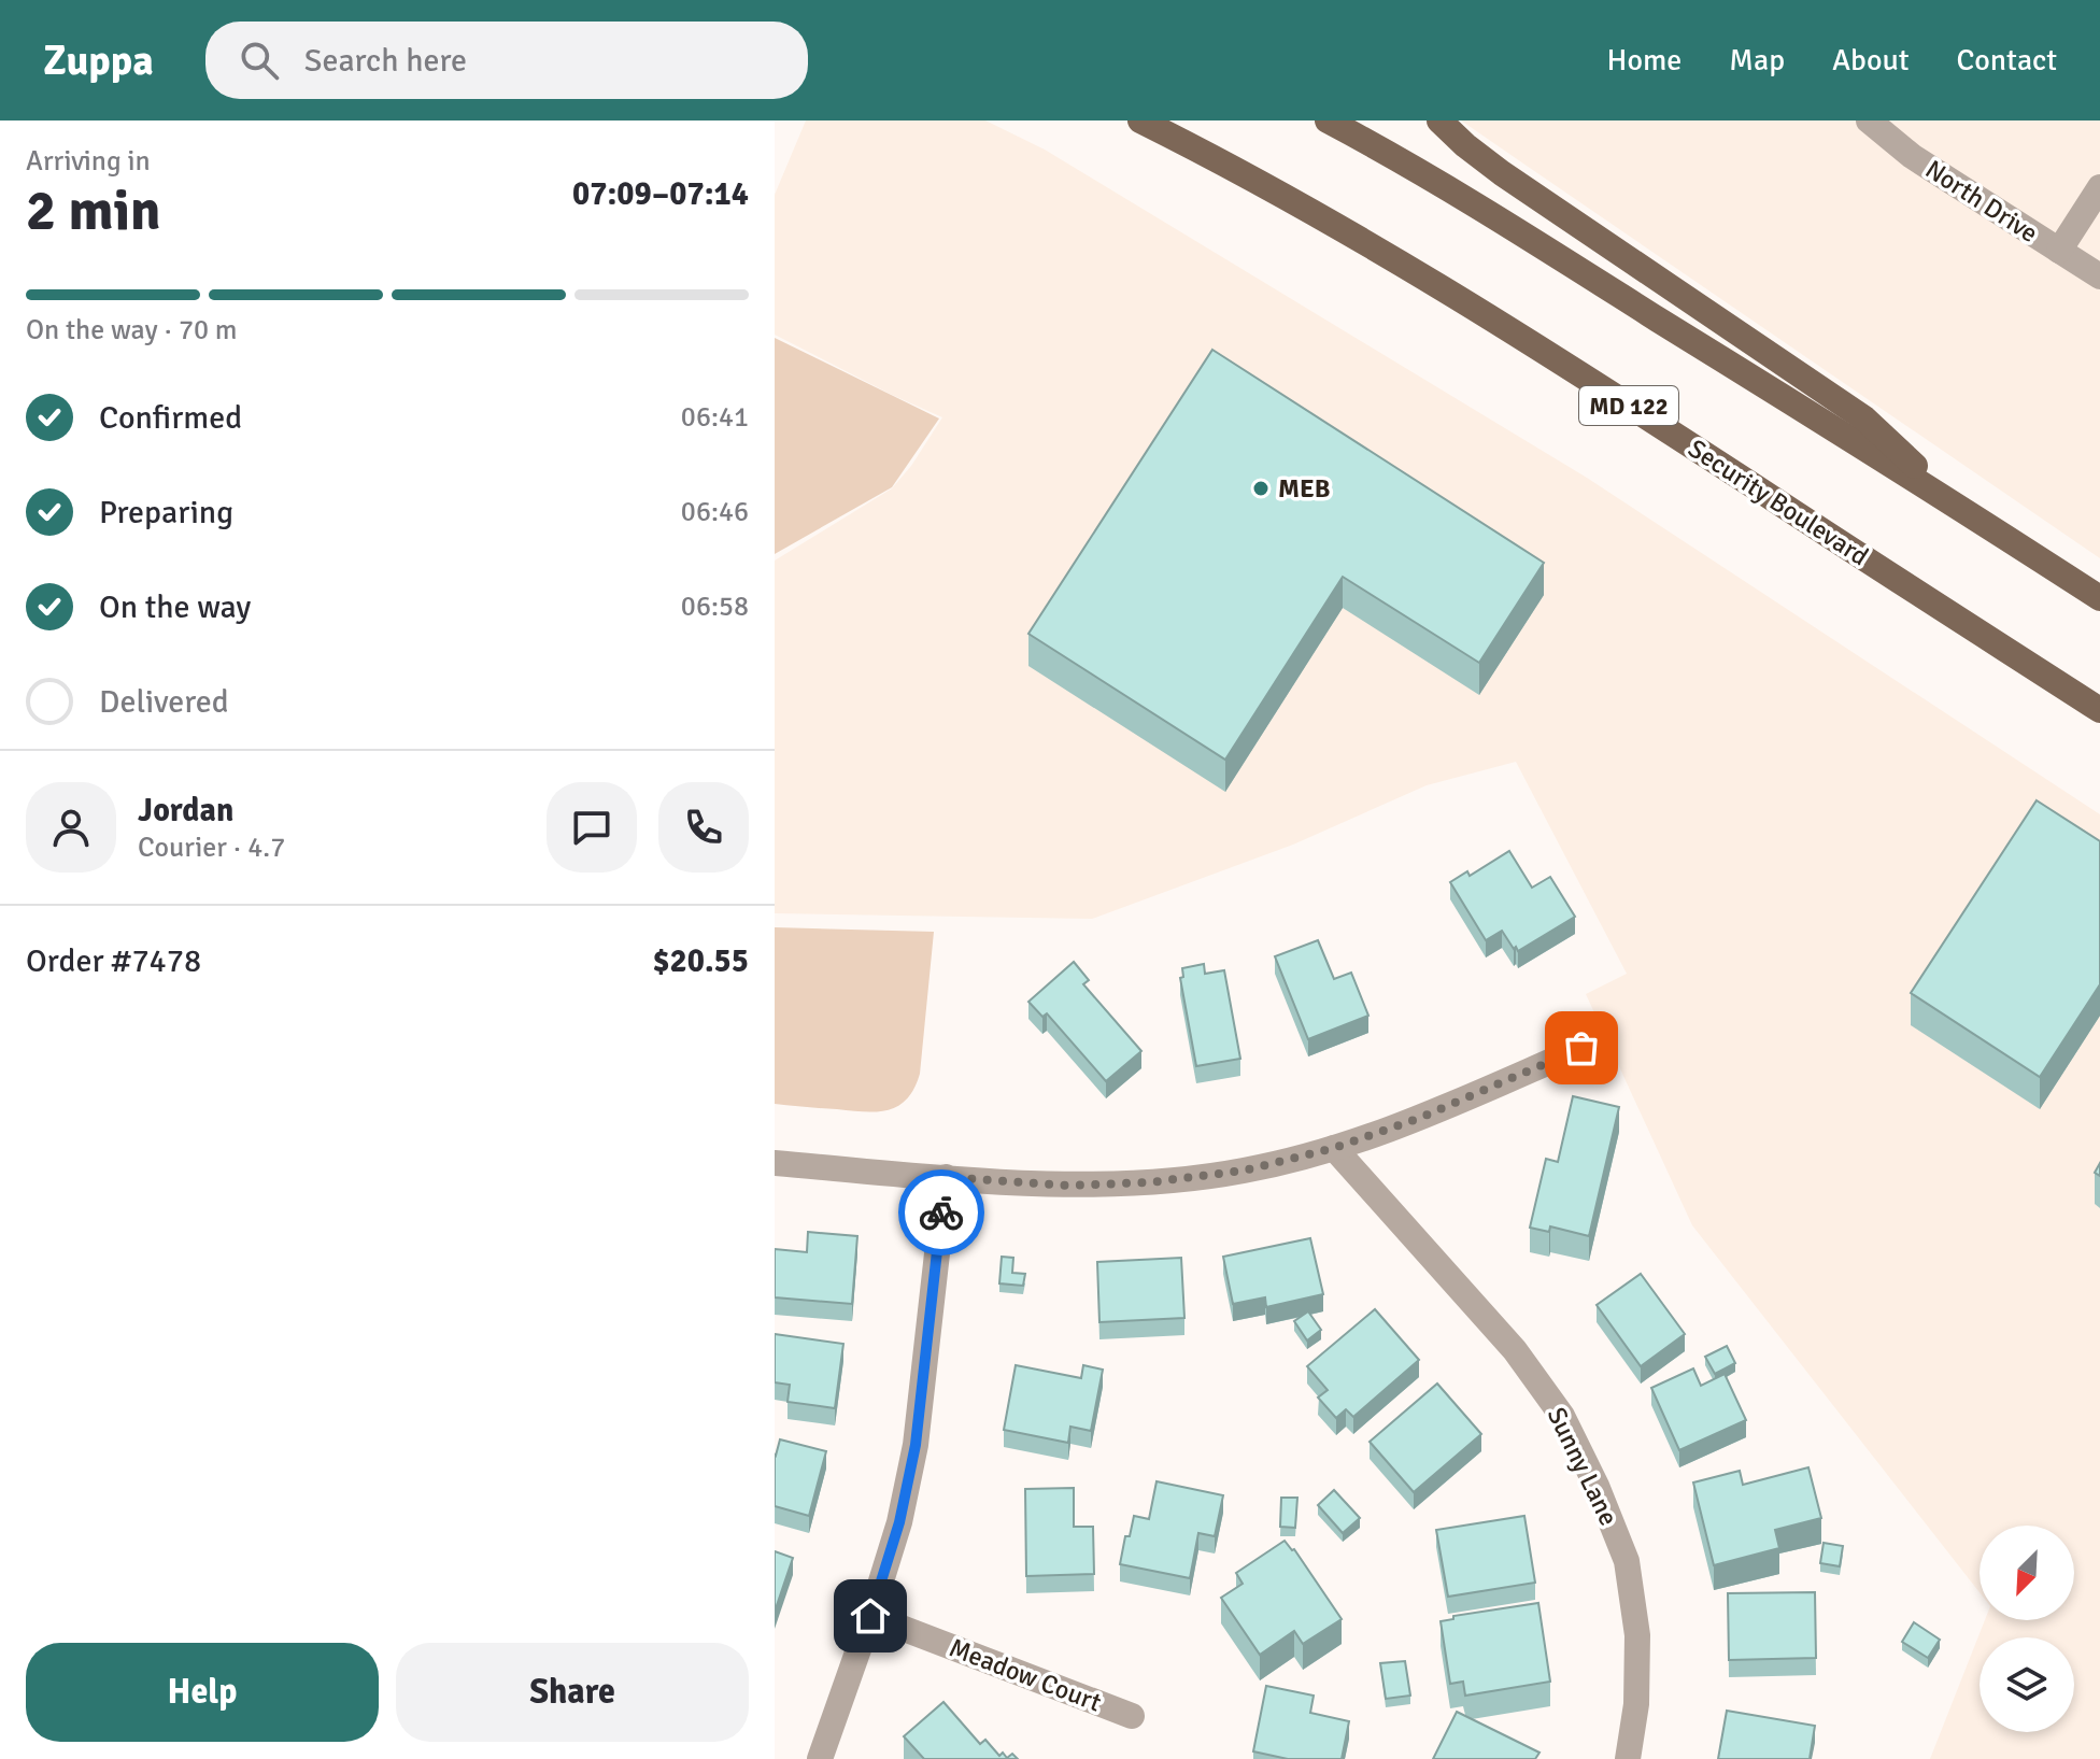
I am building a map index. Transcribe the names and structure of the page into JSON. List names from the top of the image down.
{
  "streets": {
    "main road": ["MD 122", "Security Boulevard"],
    "street": ["North Drive", "Sunny Lane", "Meadow Court"]
  },
  "places": ["MEB"],
  "north": "bottom left",
  "page": {
    "header": "Zuppa",
    "search": "Search here",
    "nav": [
      "Home",
      "Map",
      "About",
      "Contact"
    ],
    "heading": ["2 min", "Arriving in", "07:09–07:14"],
    "panel": [
      "Jordan",
      "Courier · 4.7",
      "Order #7478",
      "$20.55"
    ],
    "bar": "On the way · 70 m",
    "list": [
      ["Confirmed", "06:41"],
      ["Preparing", "06:46"],
      ["On the way", "06:58"],
      "Delivered"
    ],
    "buttons": ["Help", "Share"]
  }
}
